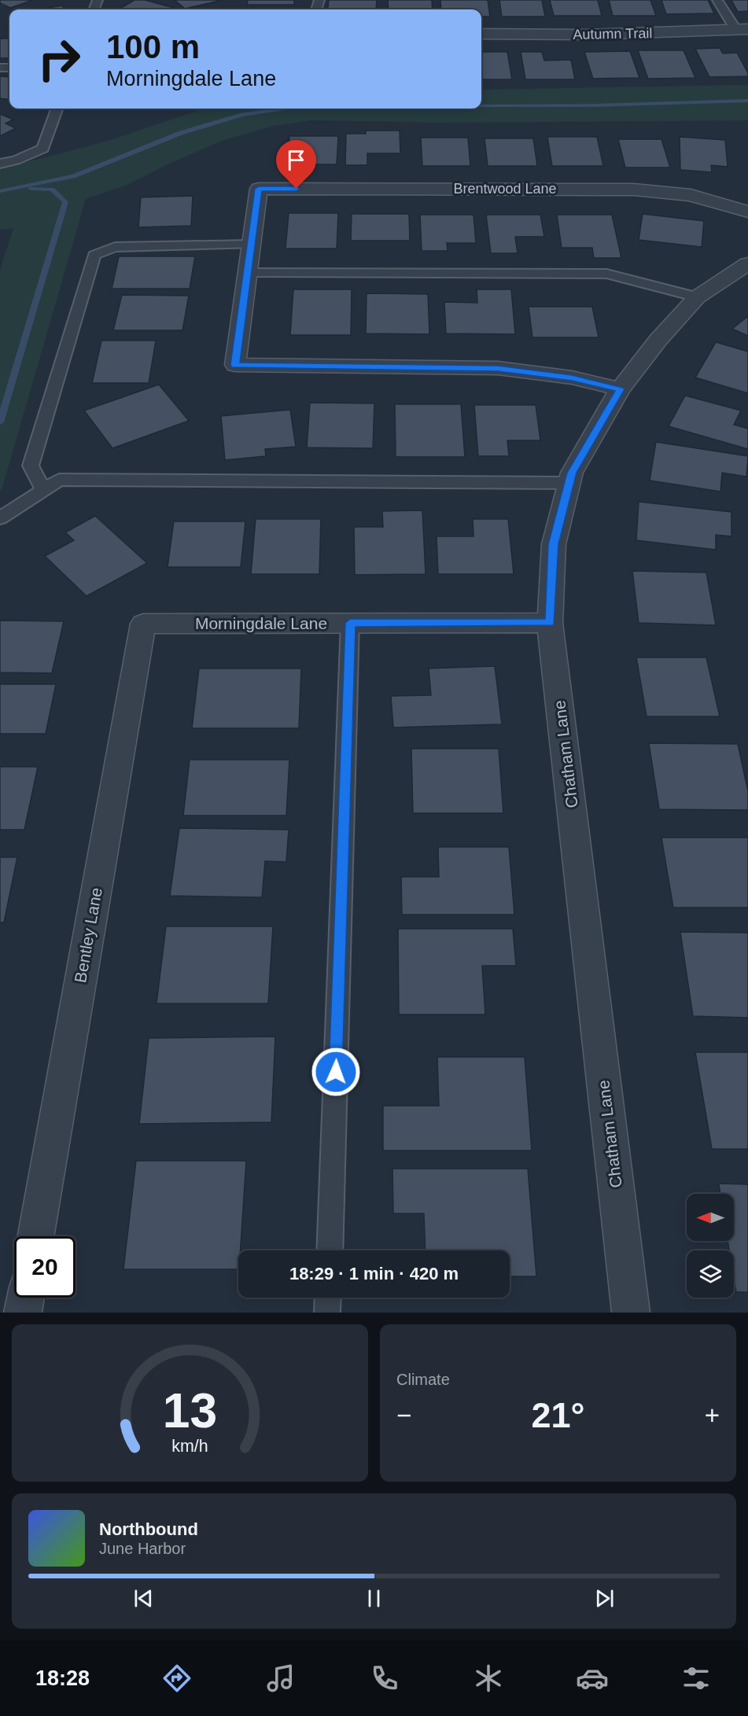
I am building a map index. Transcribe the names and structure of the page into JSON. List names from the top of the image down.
{
  "streets": {
    "street": [
      "Autumn Trail",
      "Brentwood Lane",
      "Morningdale Lane",
      "Chatham Lane",
      "Bentley Lane"
    ]
  },
  "crossings": [
    ["Morningdale Lane", "Chatham Lane"],
    ["Morningdale Lane", "Bentley Lane"]
  ],
  "north": "left",
  "page": {
    "turn": ["100 m", "Morningdale Lane"],
    "limit": "20",
    "trip": "18:29 · 1 min · 420 m",
    "tile": "Climate",
    "heat": ["−", "21°", "+"],
    "song": ["Northbound", "June Harbor"],
    "tabs": "18:28",
    "gauge": ["13", "km/h"]
  }
}
